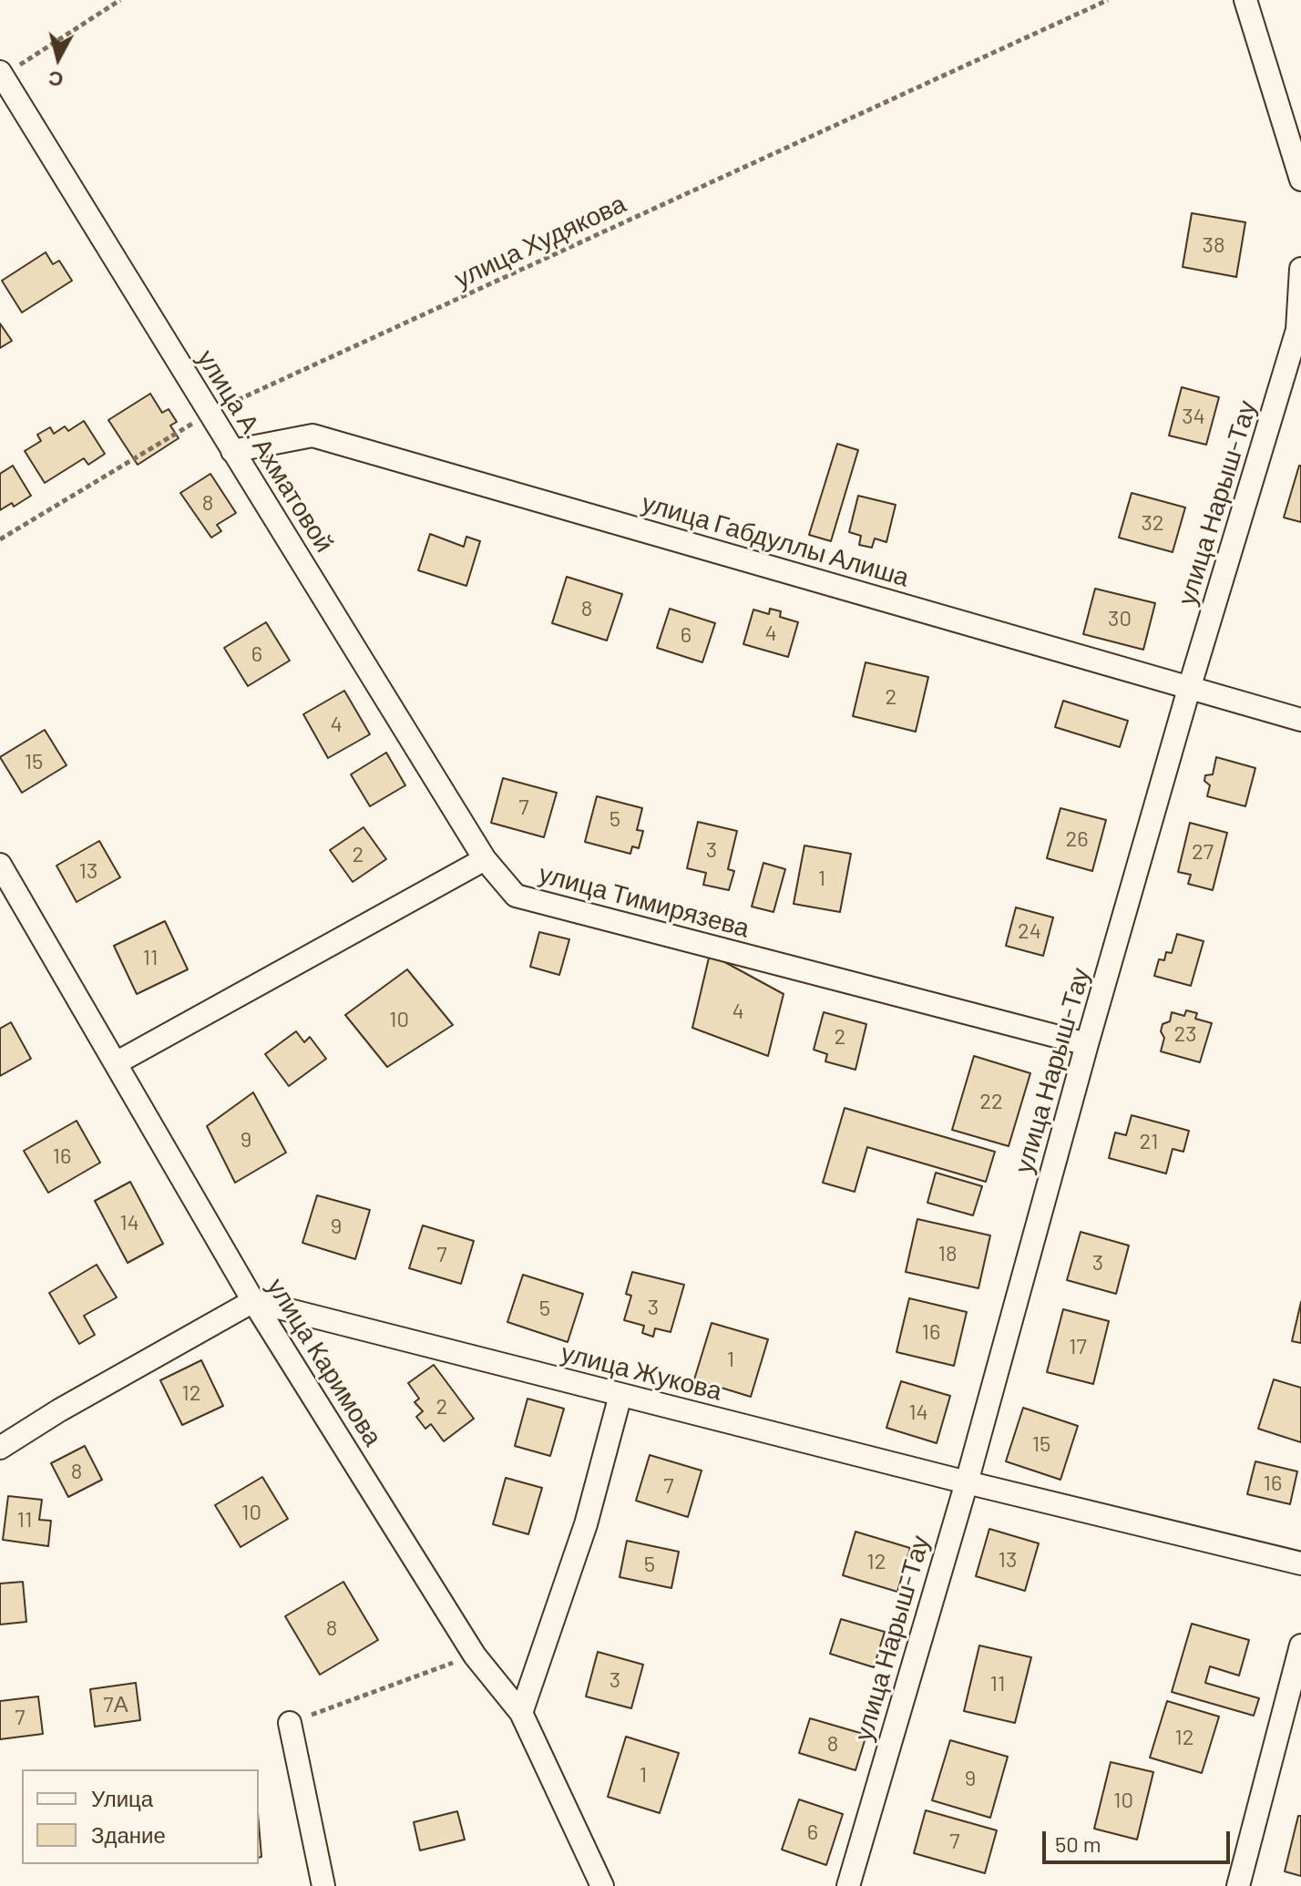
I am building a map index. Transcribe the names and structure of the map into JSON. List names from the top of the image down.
{
  "streets": {
    "street": [
      "улица А. Ахматовой",
      "улица Нарыш-Тау",
      "улица Габдуллы Алиша",
      "улица Тимирязева",
      "улица Каримова",
      "улица Жукова"
    ],
    "path": ["улица Худякова"]
  },
  "crossings": [
    ["улица Худякова", "улица А. Ахматовой"],
    ["улица А. Ахматовой", "улица Габдуллы Алиша"],
    ["улица А. Ахматовой", "улица Тимирязева"],
    ["улица Нарыш-Тау", "улица Габдуллы Алиша"],
    ["улица Нарыш-Тау", "улица Тимирязева"],
    ["улица Нарыш-Тау", "улица Жукова"],
    ["улица Каримова", "улица Жукова"]
  ],
  "house_numbers": [
    "38",
    "34",
    "8",
    "32",
    "8",
    "30",
    "4",
    "6",
    "6",
    "2",
    "4",
    "15",
    "7",
    "5",
    "26",
    "3",
    "27",
    "2",
    "13",
    "1",
    "24",
    "11",
    "4",
    "10",
    "23",
    "2",
    "22",
    "9",
    "21",
    "16",
    "14",
    "9",
    "18",
    "7",
    "3",
    "3",
    "5",
    "16",
    "17",
    "1",
    "12",
    "2",
    "14",
    "15",
    "8",
    "16",
    "7",
    "10",
    "11",
    "13",
    "12",
    "5",
    "8",
    "3",
    "11",
    "7А",
    "7",
    "12",
    "8",
    "1",
    "9",
    "10",
    "6",
    "7"
  ],
  "legend": ["Улица", "Здание"],
  "scale_bar": "50 m",
  "north": "bottom"
}
